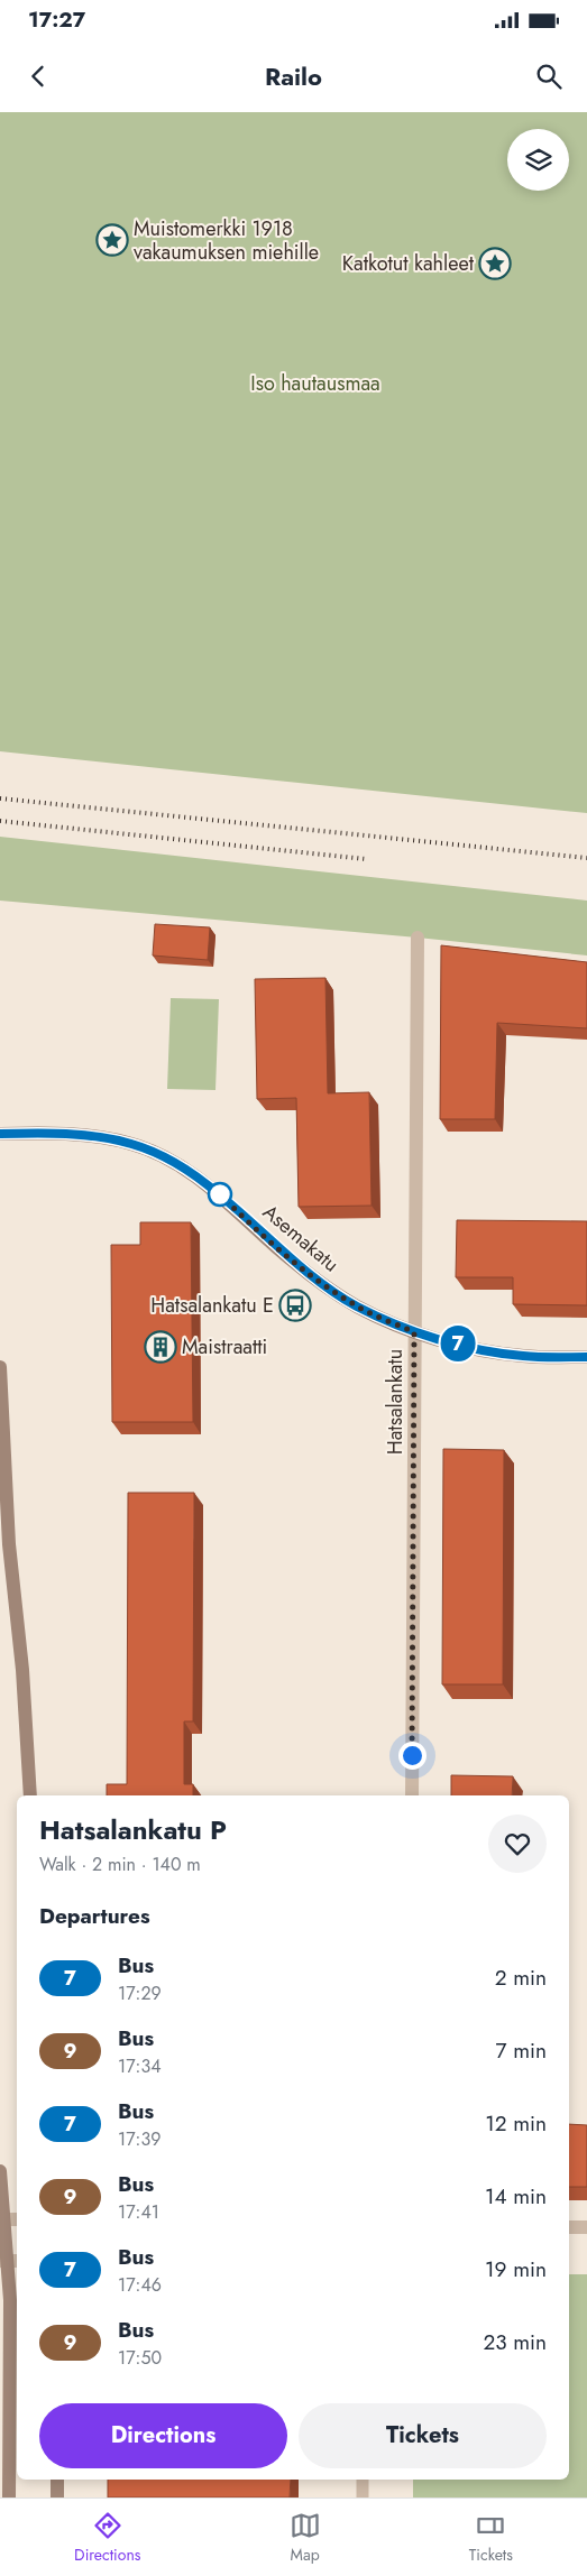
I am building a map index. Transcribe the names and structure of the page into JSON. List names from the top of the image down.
{
  "streets": {
    "main road": ["Asemakatu"],
    "street": ["Hatsalankatu"]
  },
  "crossings": [
    ["Asemakatu", "Hatsalankatu"]
  ],
  "parks": ["Iso hautausmaa"],
  "places": {
    "place": ["Muistomerkki 1918 vakaumuksen miehille", "Katkotut kahleet"],
    "bus stop": ["Hatsalankatu E"],
    "building": ["Maistraatti"]
  },
  "lines": ["bus line 7"],
  "page": {
    "status": "17:27",
    "header": "Railo",
    "on_map": "7",
    "heading": [
      ["Hatsalankatu P", "Walk · 2 min · 140 m"],
      "Departures"
    ],
    "list": [
      {
        "mark": "7",
        "name": "Bus",
        "note": "17:29",
        "value": "2 min"
      },
      {
        "mark": "9",
        "name": "Bus",
        "note": "17:34",
        "value": "7 min"
      },
      {
        "mark": "7",
        "name": "Bus",
        "note": "17:39",
        "value": "12 min"
      },
      {
        "mark": "9",
        "name": "Bus",
        "note": "17:41",
        "value": "14 min"
      },
      {
        "mark": "7",
        "name": "Bus",
        "note": "17:46",
        "value": "19 min"
      },
      {
        "mark": "9",
        "name": "Bus",
        "note": "17:50",
        "value": "23 min"
      }
    ],
    "buttons": ["Directions", "Tickets"],
    "tabs": ["Directions", "Map", "Tickets"]
  }
}
